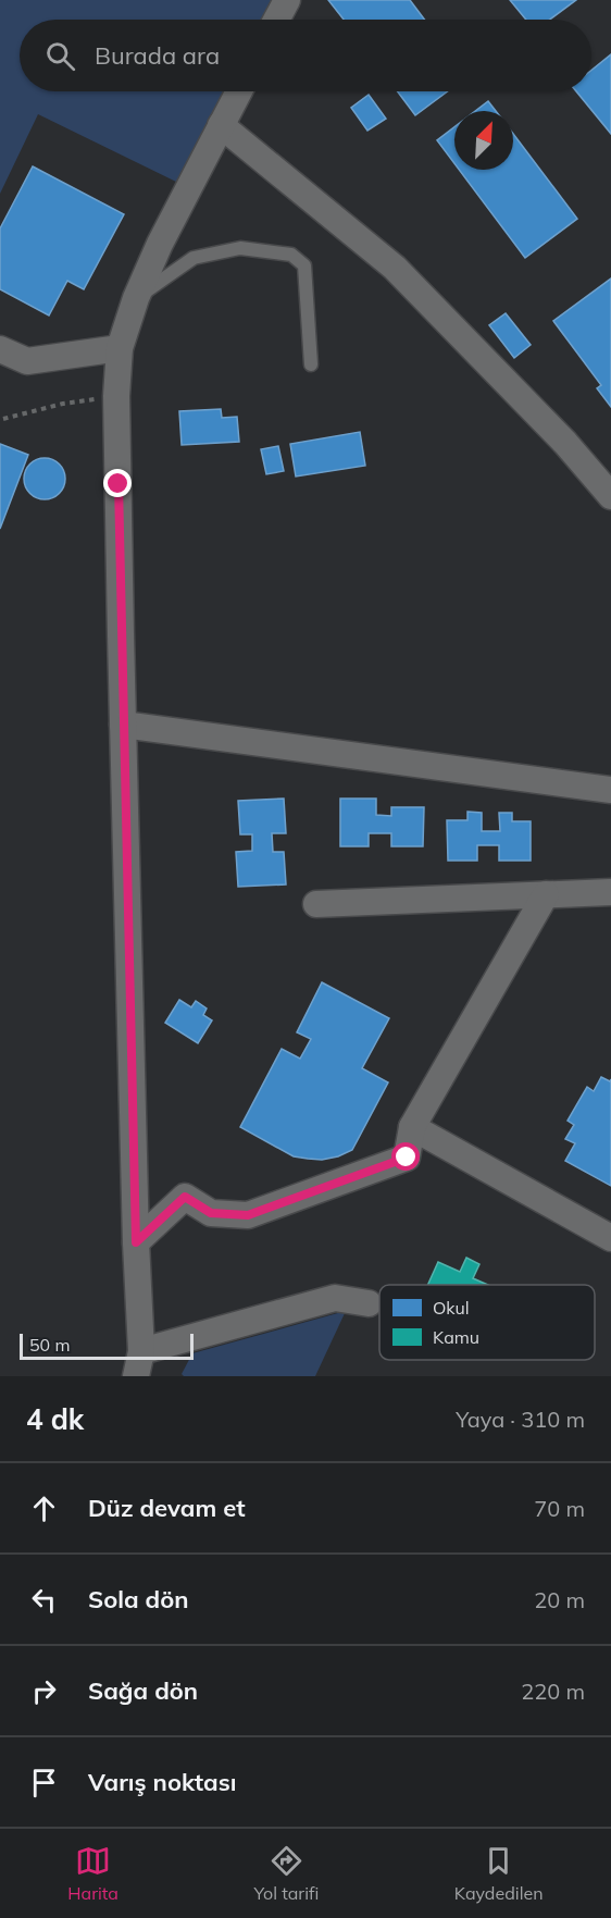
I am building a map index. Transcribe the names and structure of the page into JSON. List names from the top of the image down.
{
  "legend": ["Okul", "Kamu"],
  "scale_bar": "50 m",
  "north": "top right",
  "page": {
    "search": "Burada ara",
    "scale": "50 m",
    "heading": ["4 dk", "Yaya · 310 m"],
    "list": [
      ["Düz devam et", "70 m"],
      ["Sola dön", "20 m"],
      ["Sağa dön", "220 m"],
      "Varış noktası"
    ],
    "nav": ["Harita", "Yol tarifi", "Kaydedilen"]
  }
}
